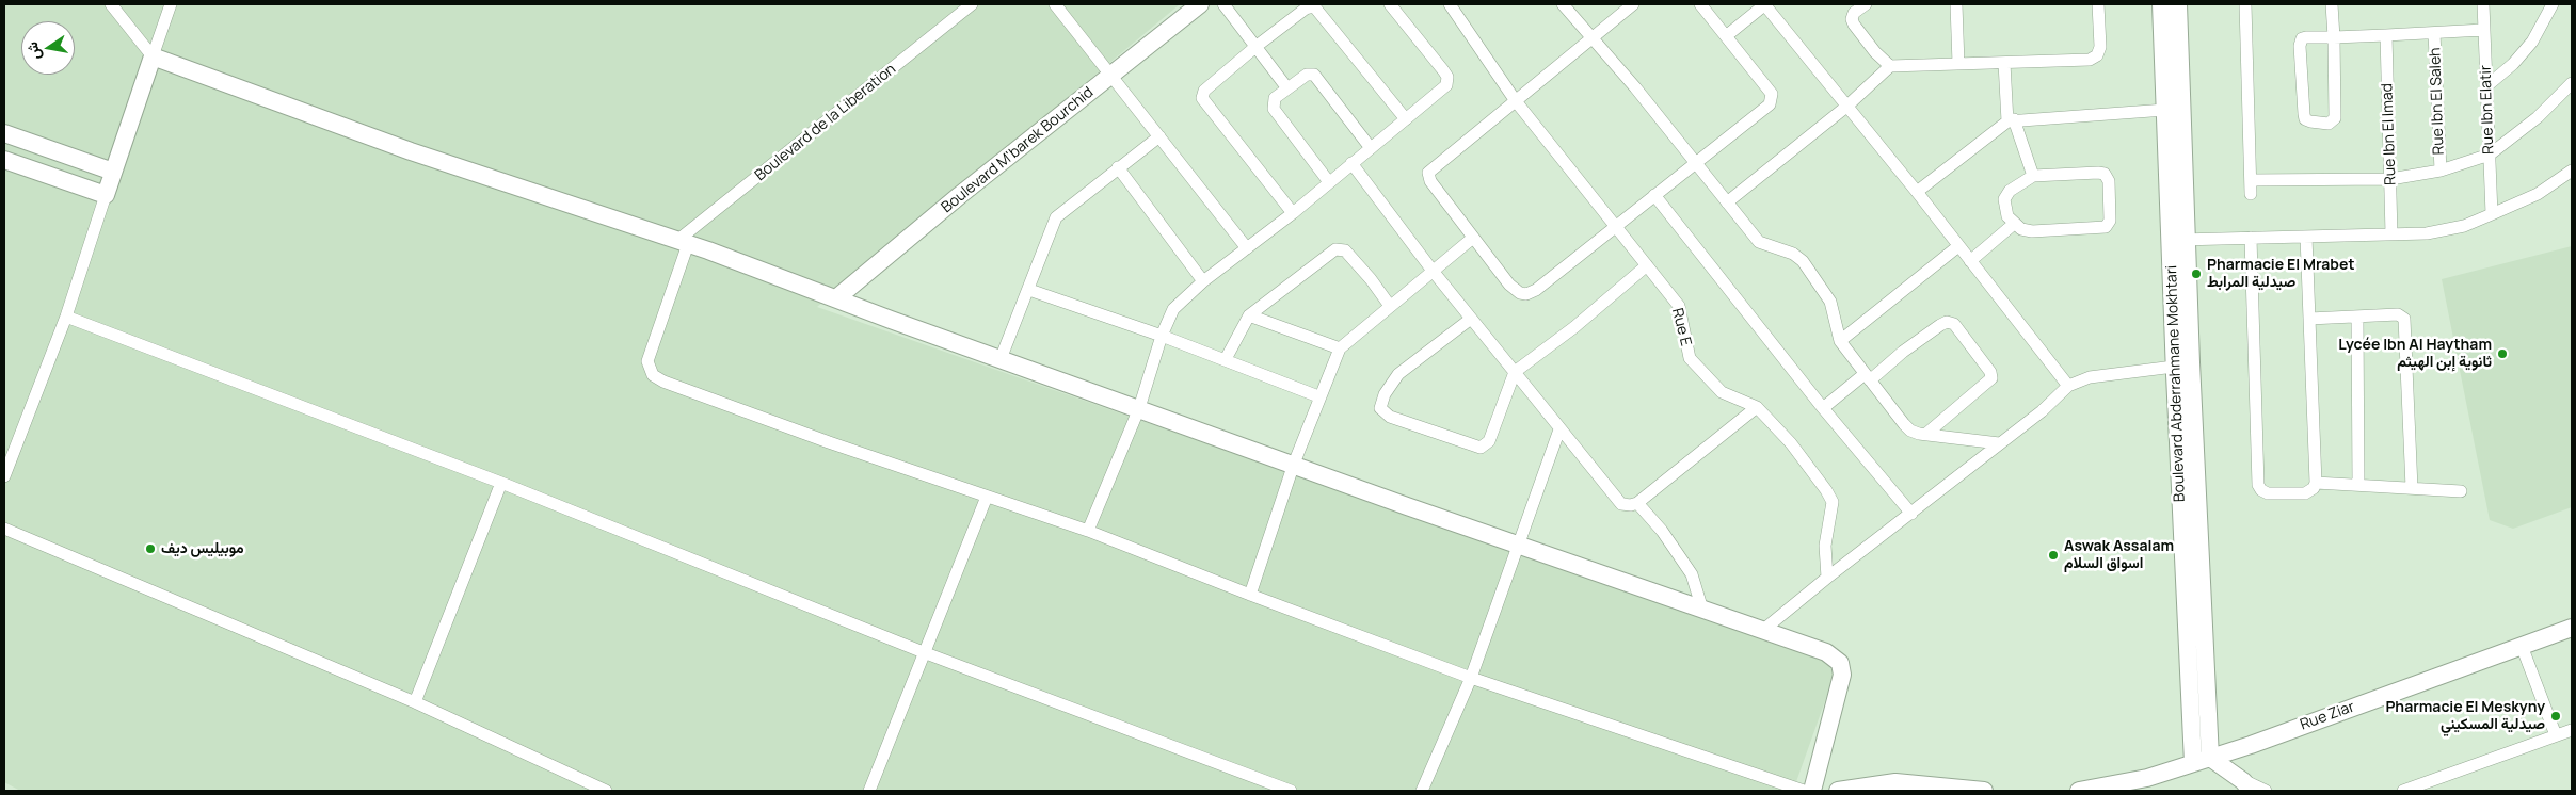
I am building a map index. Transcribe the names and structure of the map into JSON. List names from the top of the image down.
{
  "streets": {
    "street": [
      "Rue Ibn El Saleh",
      "Rue Ibn Elatir",
      "Boulevard de la Liberation",
      "Rue Ibn El Imad",
      "Boulevard M'barek Bourchid",
      "Rue E",
      "Boulevard Abderrahmane Mokhtari",
      "Rue Ziar"
    ]
  },
  "crossings": [
    ["Boulevard Abderrahmane Mokhtari", "Rue Ziar"]
  ],
  "places": [
    "Pharmacie El Mrabet صيدلية المرابط",
    "Lycée Ibn Al Haytham ثانوية إبن الهيثم",
    "موبيليس ديف",
    "Aswak Assalam اسواق السلام",
    "Pharmacie El Meskyny صيدلية المسكيني"
  ],
  "north": "left"
}
